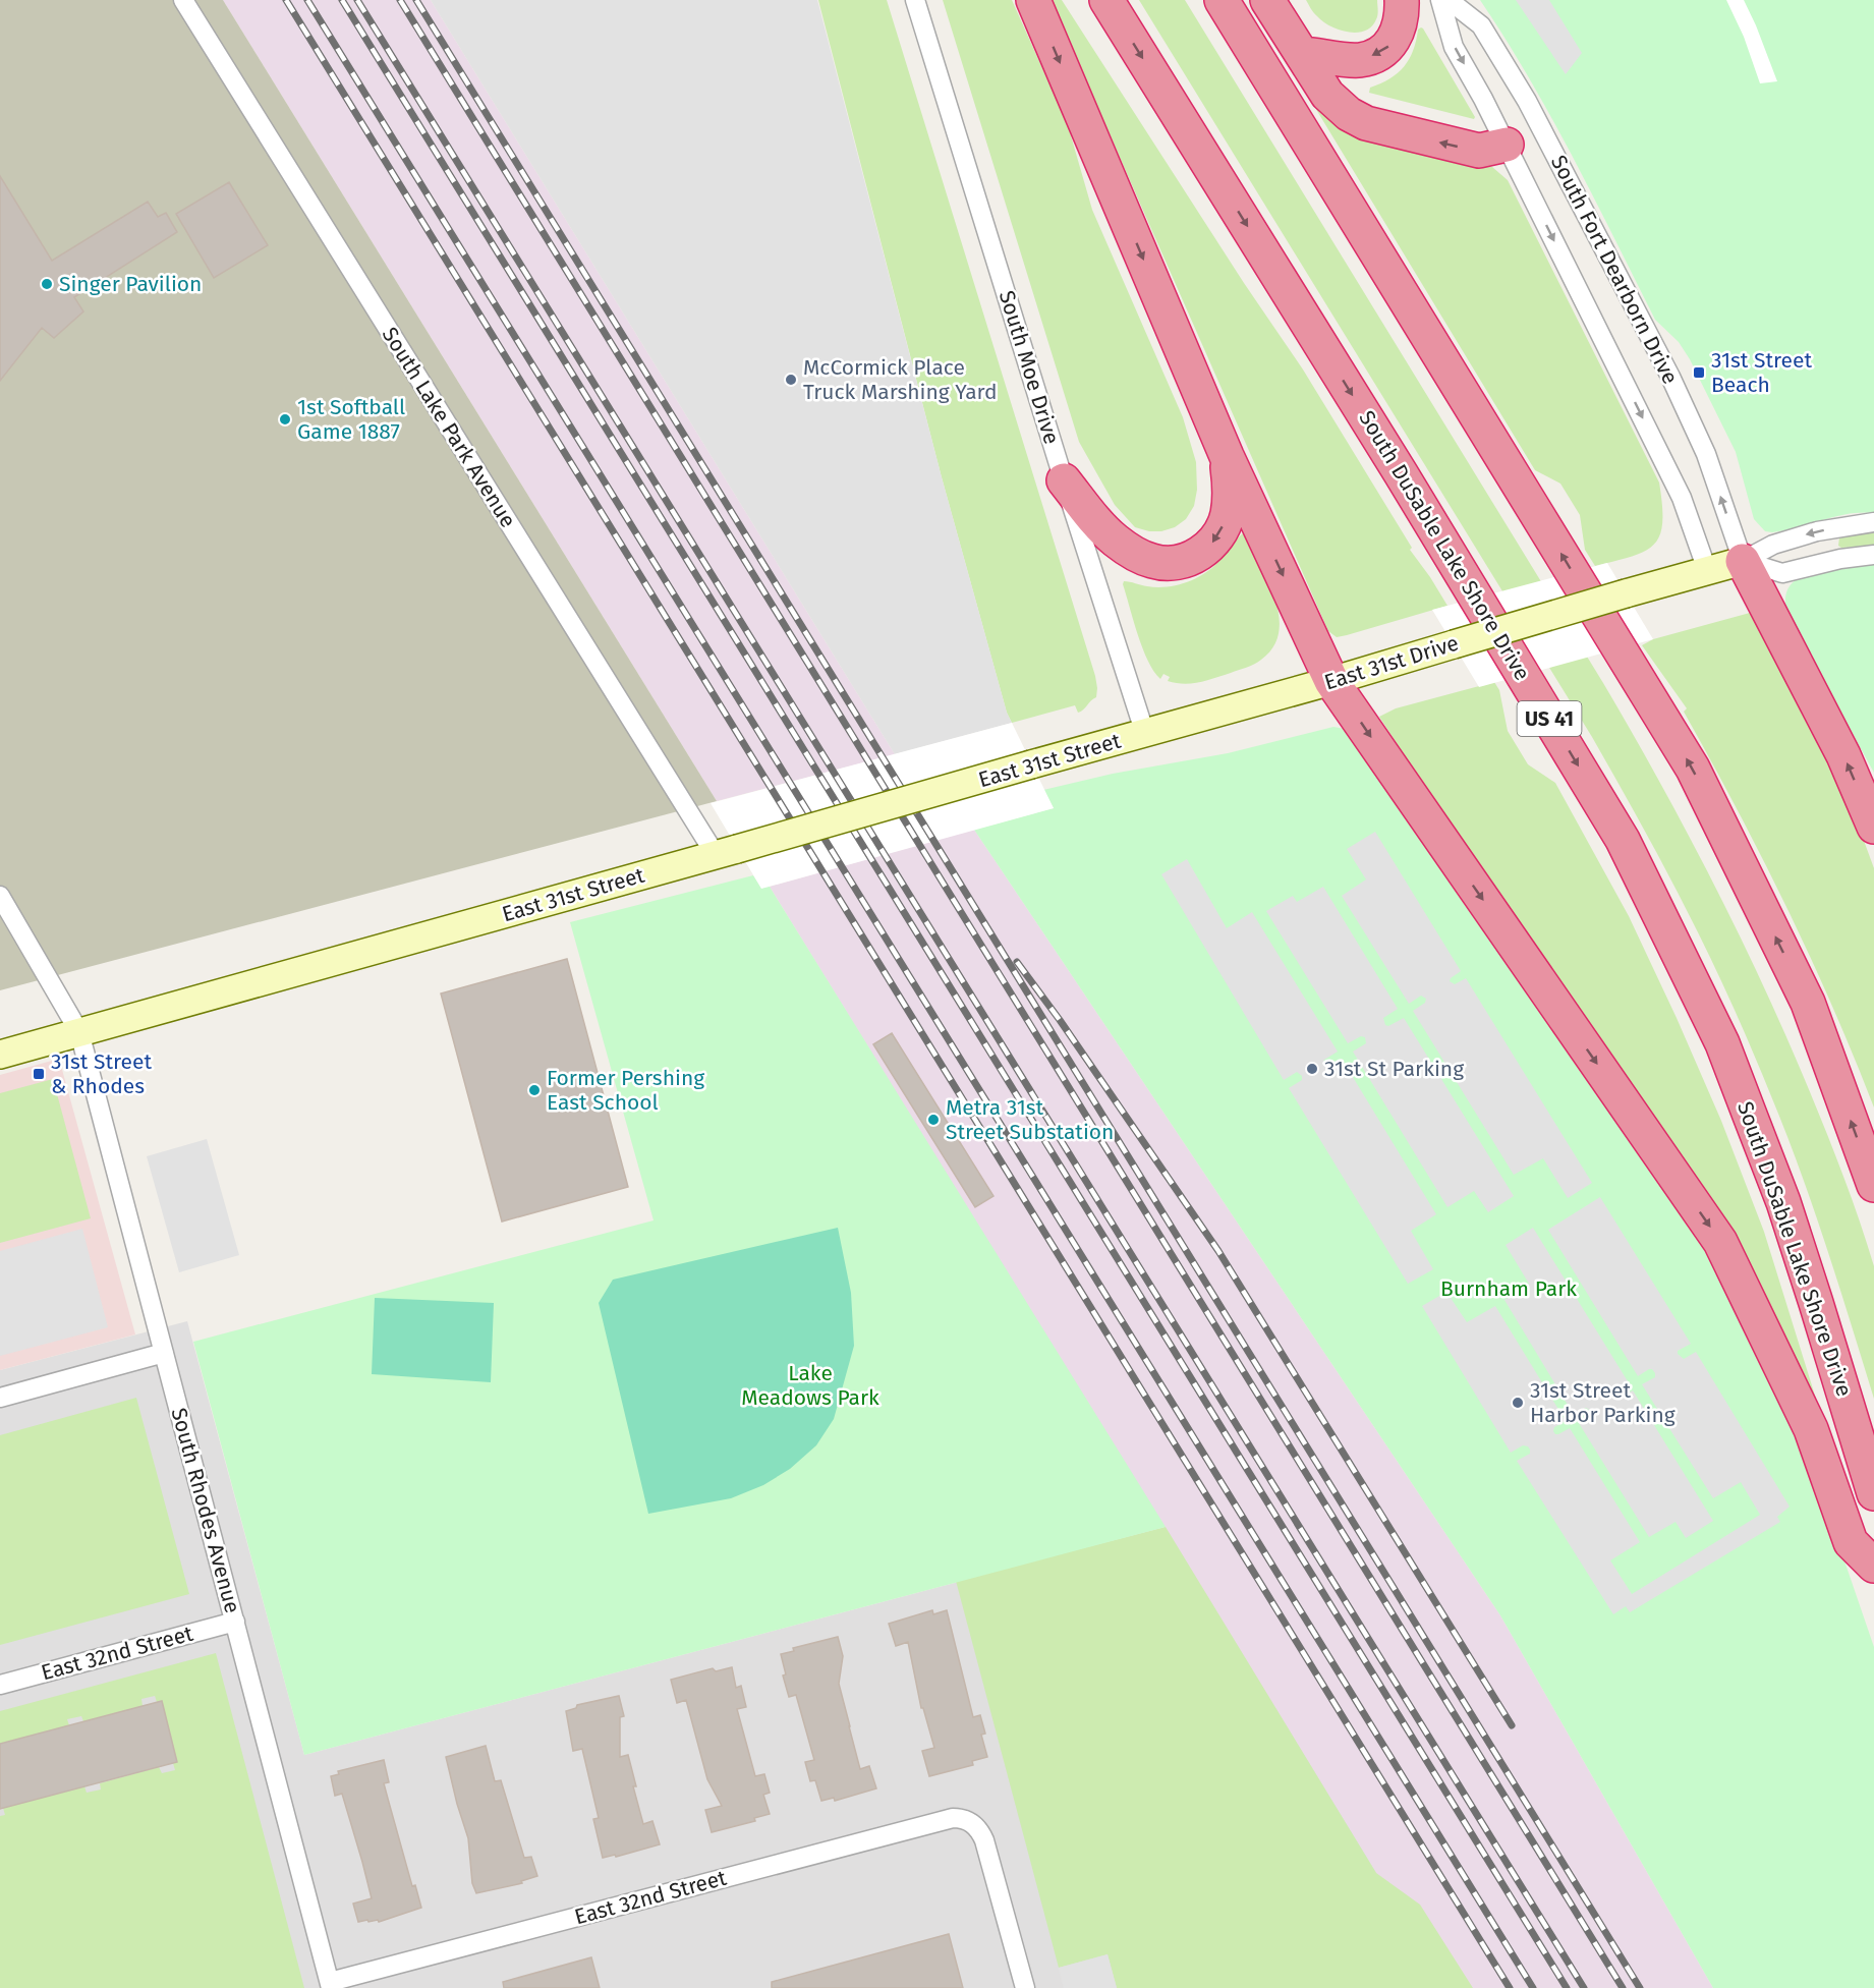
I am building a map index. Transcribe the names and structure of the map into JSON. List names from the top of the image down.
{
  "streets": {
    "highway": ["South DuSable Lake Shore Drive", "US 41"],
    "main road": ["East 31st Drive", "East 31st Street"],
    "street": [
      "South Fort Dearborn Drive",
      "South Moe Drive",
      "South Lake Park Avenue",
      "South Rhodes Avenue",
      "East 32nd Street"
    ]
  },
  "crossings": [
    ["South Fort Dearborn Drive", "East 31st Drive"],
    ["South Moe Drive", "East 31st Drive"],
    ["South Moe Drive", "East 31st Street"],
    ["South Lake Park Avenue", "East 31st Street"],
    ["East 31st Drive", "East 31st Street"],
    ["East 31st Street", "South Rhodes Avenue"],
    ["South Rhodes Avenue", "East 32nd Street"]
  ],
  "parks": ["Burnham Park", "Lake Meadows Park"],
  "places": {
    "other": [
      "Singer Pavilion",
      "McCormick Place Truck Marshing Yard",
      "1st Softball Game 1887",
      "31st St Parking",
      "Former Pershing East School",
      "Metra 31st Street Substation",
      "31st Street Harbor Parking"
    ],
    "transit": ["31st Street Beach", "31st Street & Rhodes"]
  }
}
